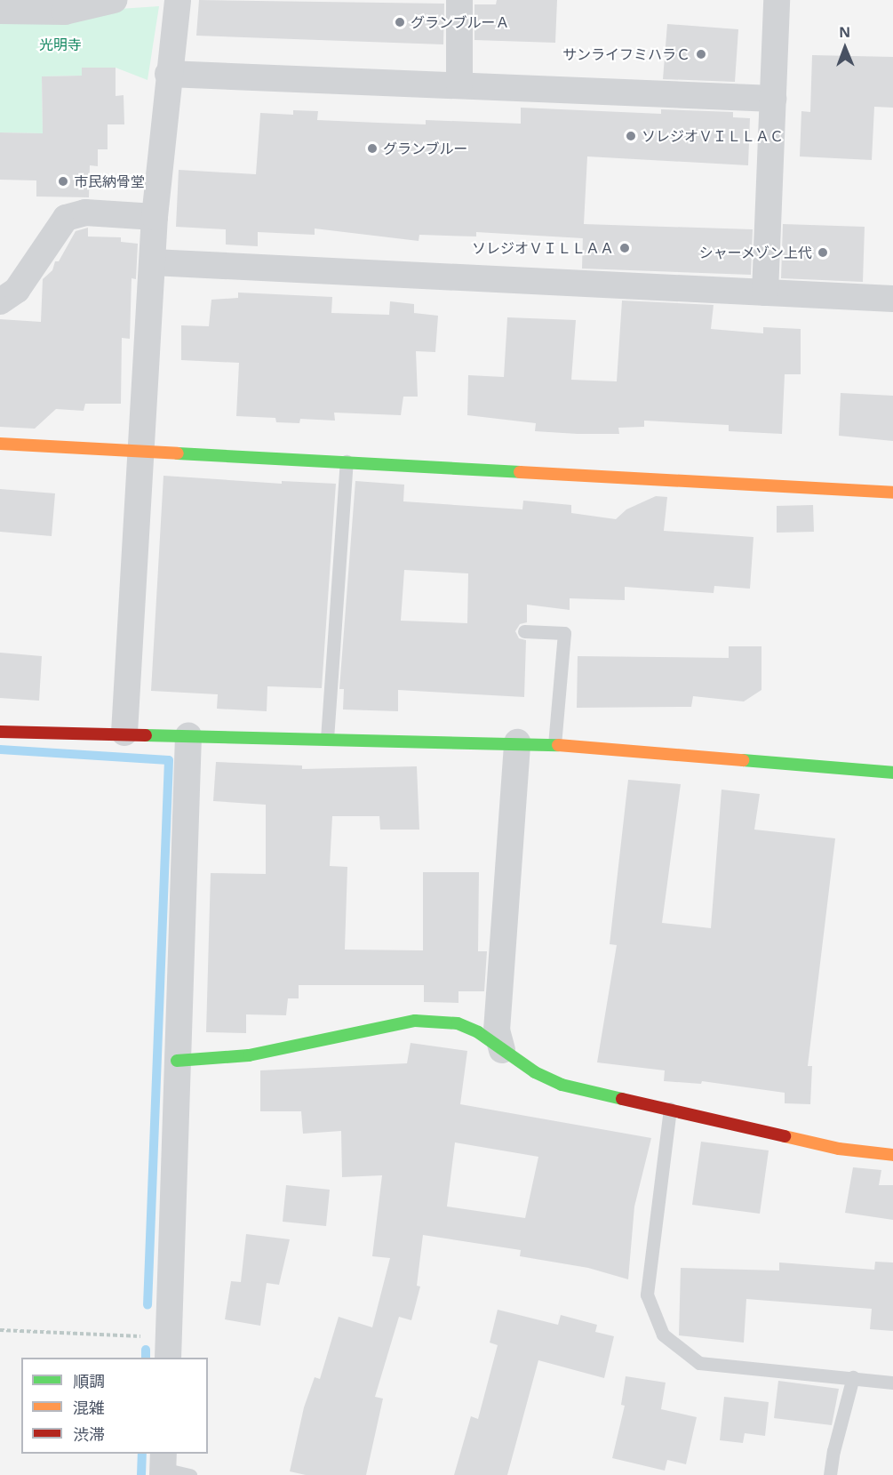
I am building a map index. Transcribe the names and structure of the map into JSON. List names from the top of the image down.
{
  "parks": ["光明寺"],
  "places": [
    "グランブルーＡ",
    "サンライフミハラＣ",
    "ソレジオＶＩＬＬＡＣ",
    "グランブルー",
    "市民納骨堂",
    "ソレジオＶＩＬＬＡＡ",
    "シャーメゾン上代"
  ],
  "legend": ["順調", "混雑", "渋滞"],
  "north": "top"
}
